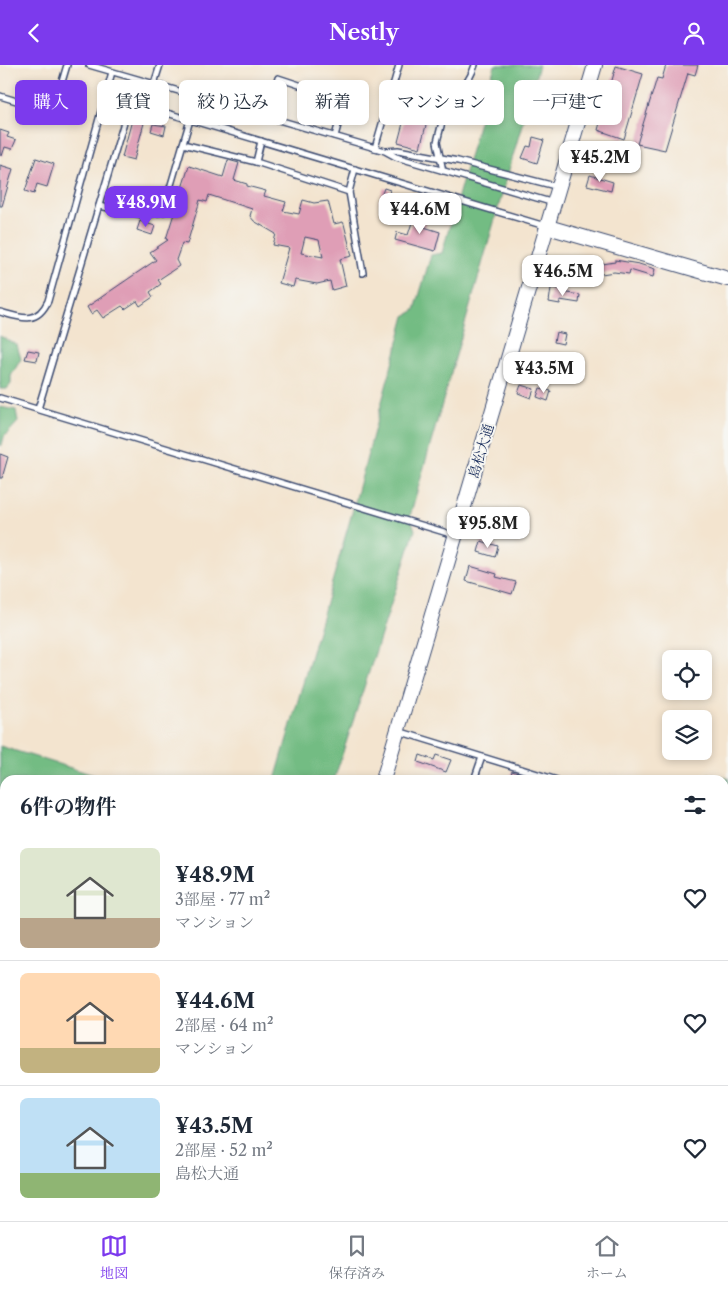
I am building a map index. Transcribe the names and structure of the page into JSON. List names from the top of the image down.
{
  "streets": {
    "street": ["島松大通"]
  },
  "page": {
    "header": "Nestly",
    "chip": [
      "購入",
      "賃貸",
      "絞り込み",
      "新着",
      "マンション",
      "一戸建て"
    ],
    "price": [
      "¥45.2M",
      "¥48.9M",
      "¥44.6M",
      "¥46.5M",
      "¥43.5M",
      "¥95.8M"
    ],
    "heading": "6件の物件",
    "list": [
      {
        "name": "¥48.9M",
        "note": "3部屋 · 77 m² · マンション"
      },
      {
        "name": "¥44.6M",
        "note": "2部屋 · 64 m² · マンション"
      },
      {
        "name": "¥43.5M",
        "note": "2部屋 · 52 m² · 島松大通"
      }
    ],
    "tabs": ["地図", "保存済み", "ホーム"]
  }
}
